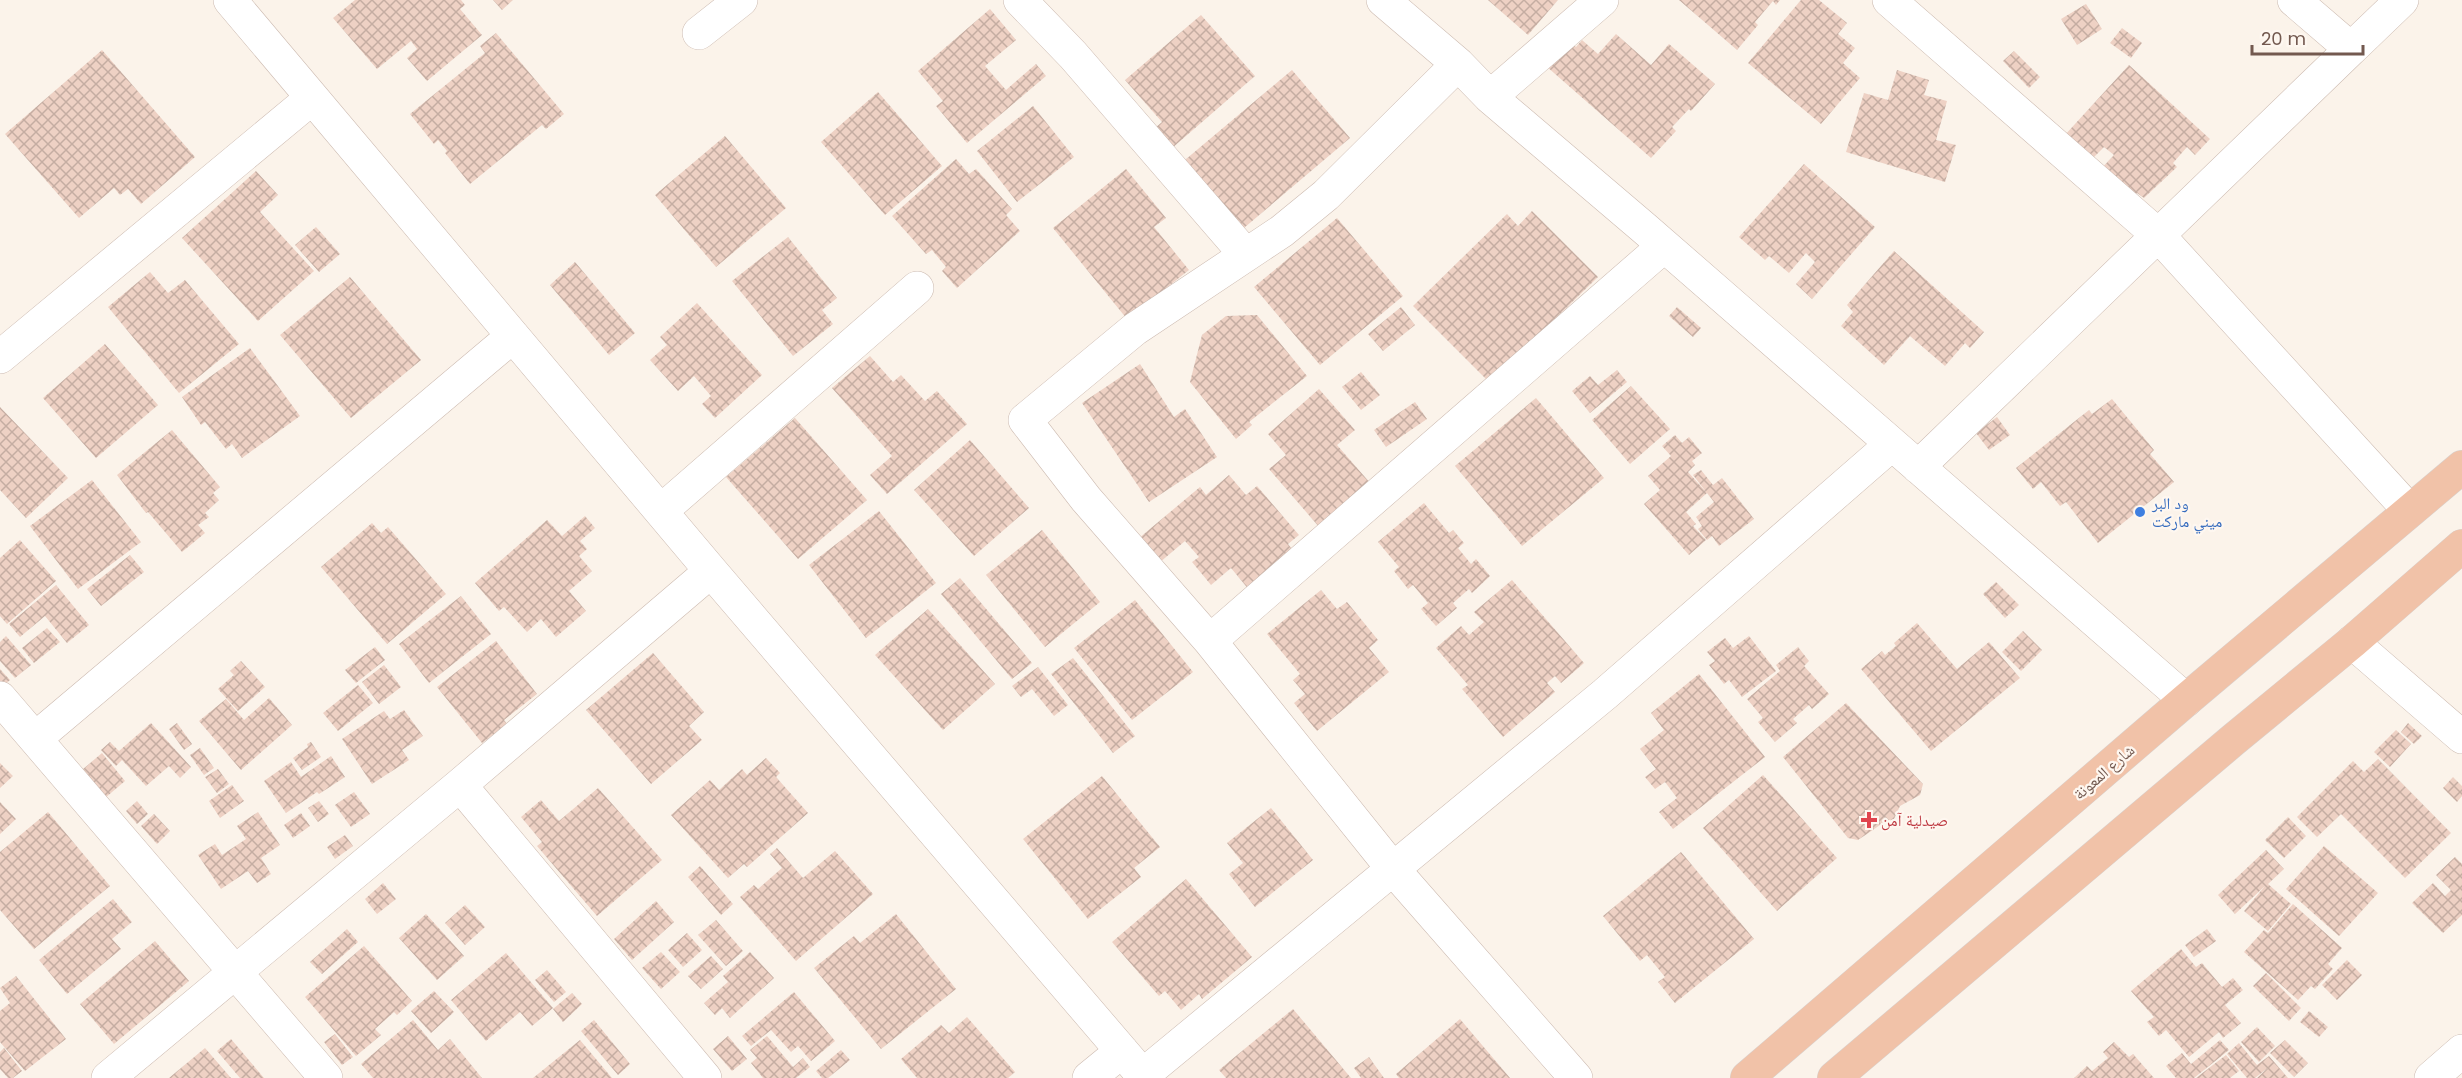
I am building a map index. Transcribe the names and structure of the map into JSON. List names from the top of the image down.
{
  "streets": {
    "highway": ["شارع المعونة"]
  },
  "places": {
    "other": ["ود البر ميني ماركت"],
    "health": ["صيدلية آمن"]
  },
  "scale_bar": "20 m"
}
